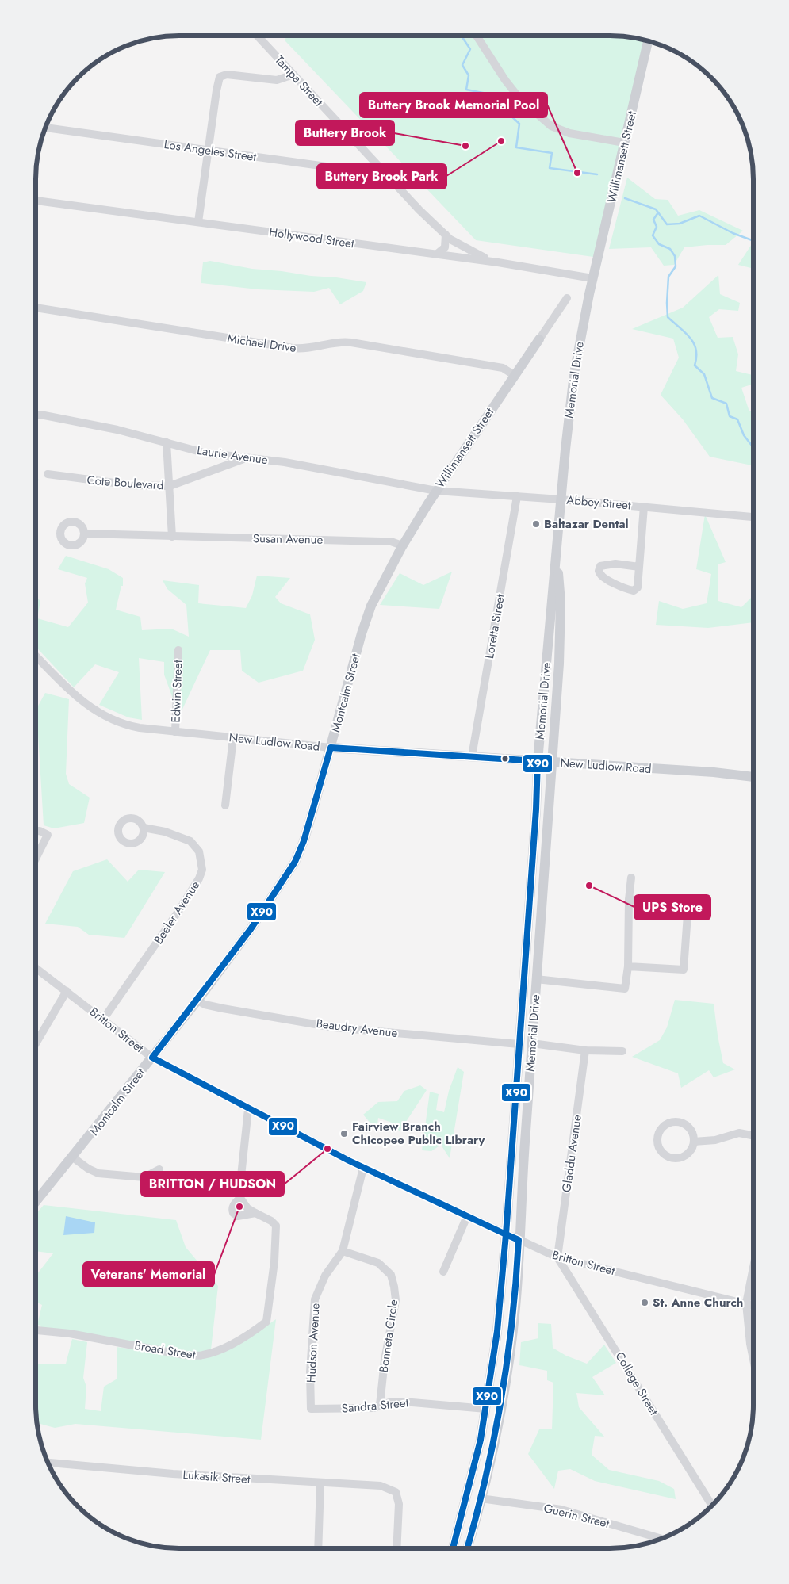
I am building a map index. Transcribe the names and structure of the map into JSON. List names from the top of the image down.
{
  "streets": {
    "main road": [
      "Willimansett Street",
      "Memorial Drive",
      "Montcalm Street",
      "New Ludlow Road"
    ],
    "street": [
      "Tampa Street",
      "Los Angeles Street",
      "Hollywood Street",
      "Michael Drive",
      "Laurie Avenue",
      "Cote Boulevard",
      "Abbey Street",
      "Susan Avenue",
      "Loretta Street",
      "Edwin Street",
      "Beeler Avenue",
      "Beaudry Avenue",
      "Britton Street",
      "Gladdu Avenue",
      "Bonneta Circle",
      "Hudson Avenue",
      "Broad Street",
      "College Street",
      "Sandra Street",
      "Lukasik Street",
      "Guerin Street"
    ]
  },
  "crossings": [
    ["Tampa Street", "Los Angeles Street"],
    ["Tampa Street", "Hollywood Street"],
    ["Willimansett Street", "Hollywood Street"],
    ["Willimansett Street", "Michael Drive"],
    ["Willimansett Street", "Memorial Drive"],
    ["Willimansett Street", "Laurie Avenue"],
    ["Willimansett Street", "Abbey Street"],
    ["Willimansett Street", "Susan Avenue"],
    ["Willimansett Street", "Montcalm Street"],
    ["Hollywood Street", "Memorial Drive"],
    ["Memorial Drive", "Abbey Street"],
    ["Memorial Drive", "New Ludlow Road"],
    ["Memorial Drive", "Beaudry Avenue"],
    ["Memorial Drive", "Britton Street"],
    ["Memorial Drive", "Sandra Street"],
    ["Memorial Drive", "Guerin Street"],
    ["Laurie Avenue", "Cote Boulevard"],
    ["Laurie Avenue", "Abbey Street"],
    ["Abbey Street", "Loretta Street"],
    ["Loretta Street", "New Ludlow Road"],
    ["Edwin Street", "New Ludlow Road"],
    ["Montcalm Street", "New Ludlow Road"],
    ["Montcalm Street", "Beaudry Avenue"],
    ["Montcalm Street", "Britton Street"],
    ["Beeler Avenue", "Britton Street"],
    ["Britton Street", "Gladdu Avenue"],
    ["Britton Street", "Hudson Avenue"],
    ["Britton Street", "College Street"],
    ["Gladdu Avenue", "College Street"],
    ["Bonneta Circle", "Hudson Avenue"],
    ["Bonneta Circle", "Sandra Street"],
    ["Hudson Avenue", "Sandra Street"]
  ],
  "places": [
    "Buttery Brook Park",
    "Buttery Brook",
    "Buttery Brook Memorial Pool",
    "Baltazar Dental",
    "UPS Store",
    "Fairview Branch Chicopee Public Library",
    "BRITTON / HUDSON",
    "Veterans' Memorial",
    "St. Anne Church"
  ],
  "lines": ["transit line X90"]
}
